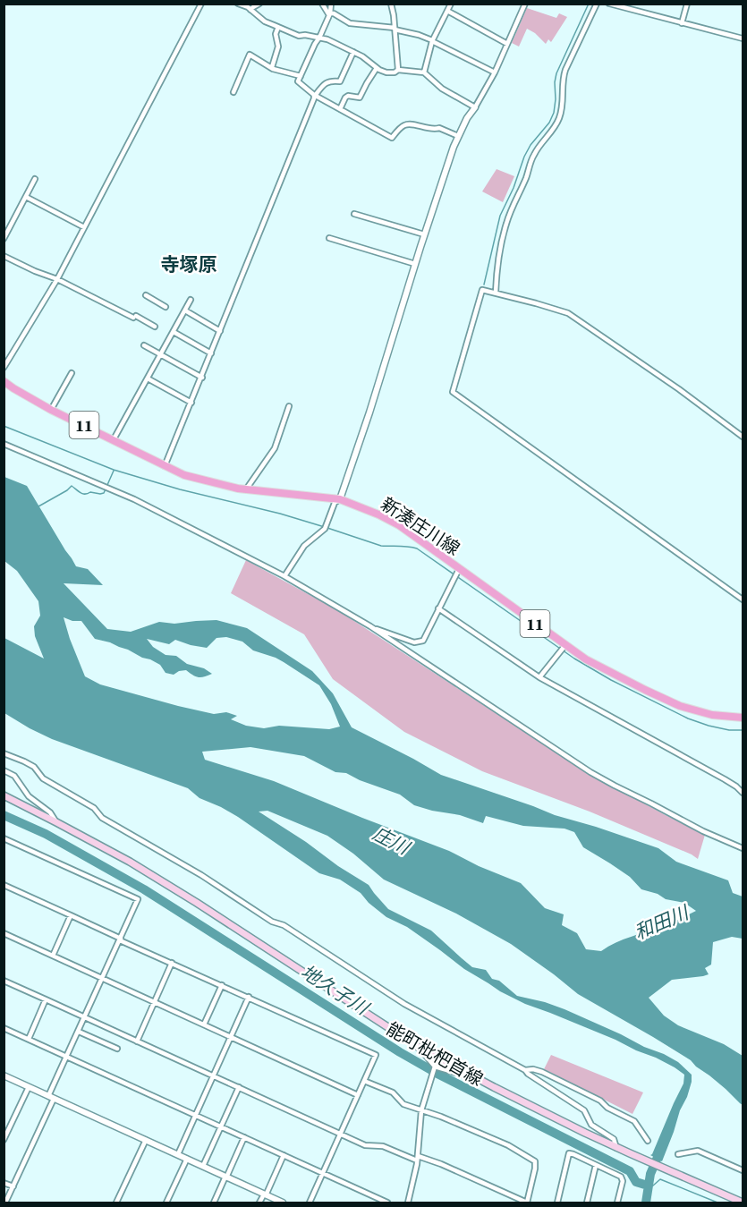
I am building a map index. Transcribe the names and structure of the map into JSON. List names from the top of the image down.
{
  "streets": {
    "main road": ["11", "新湊庄川線", "能町枇杷首線"]
  },
  "districts": ["寺塚原"],
  "water": ["庄川", "和田川", "地久子川"]
}
